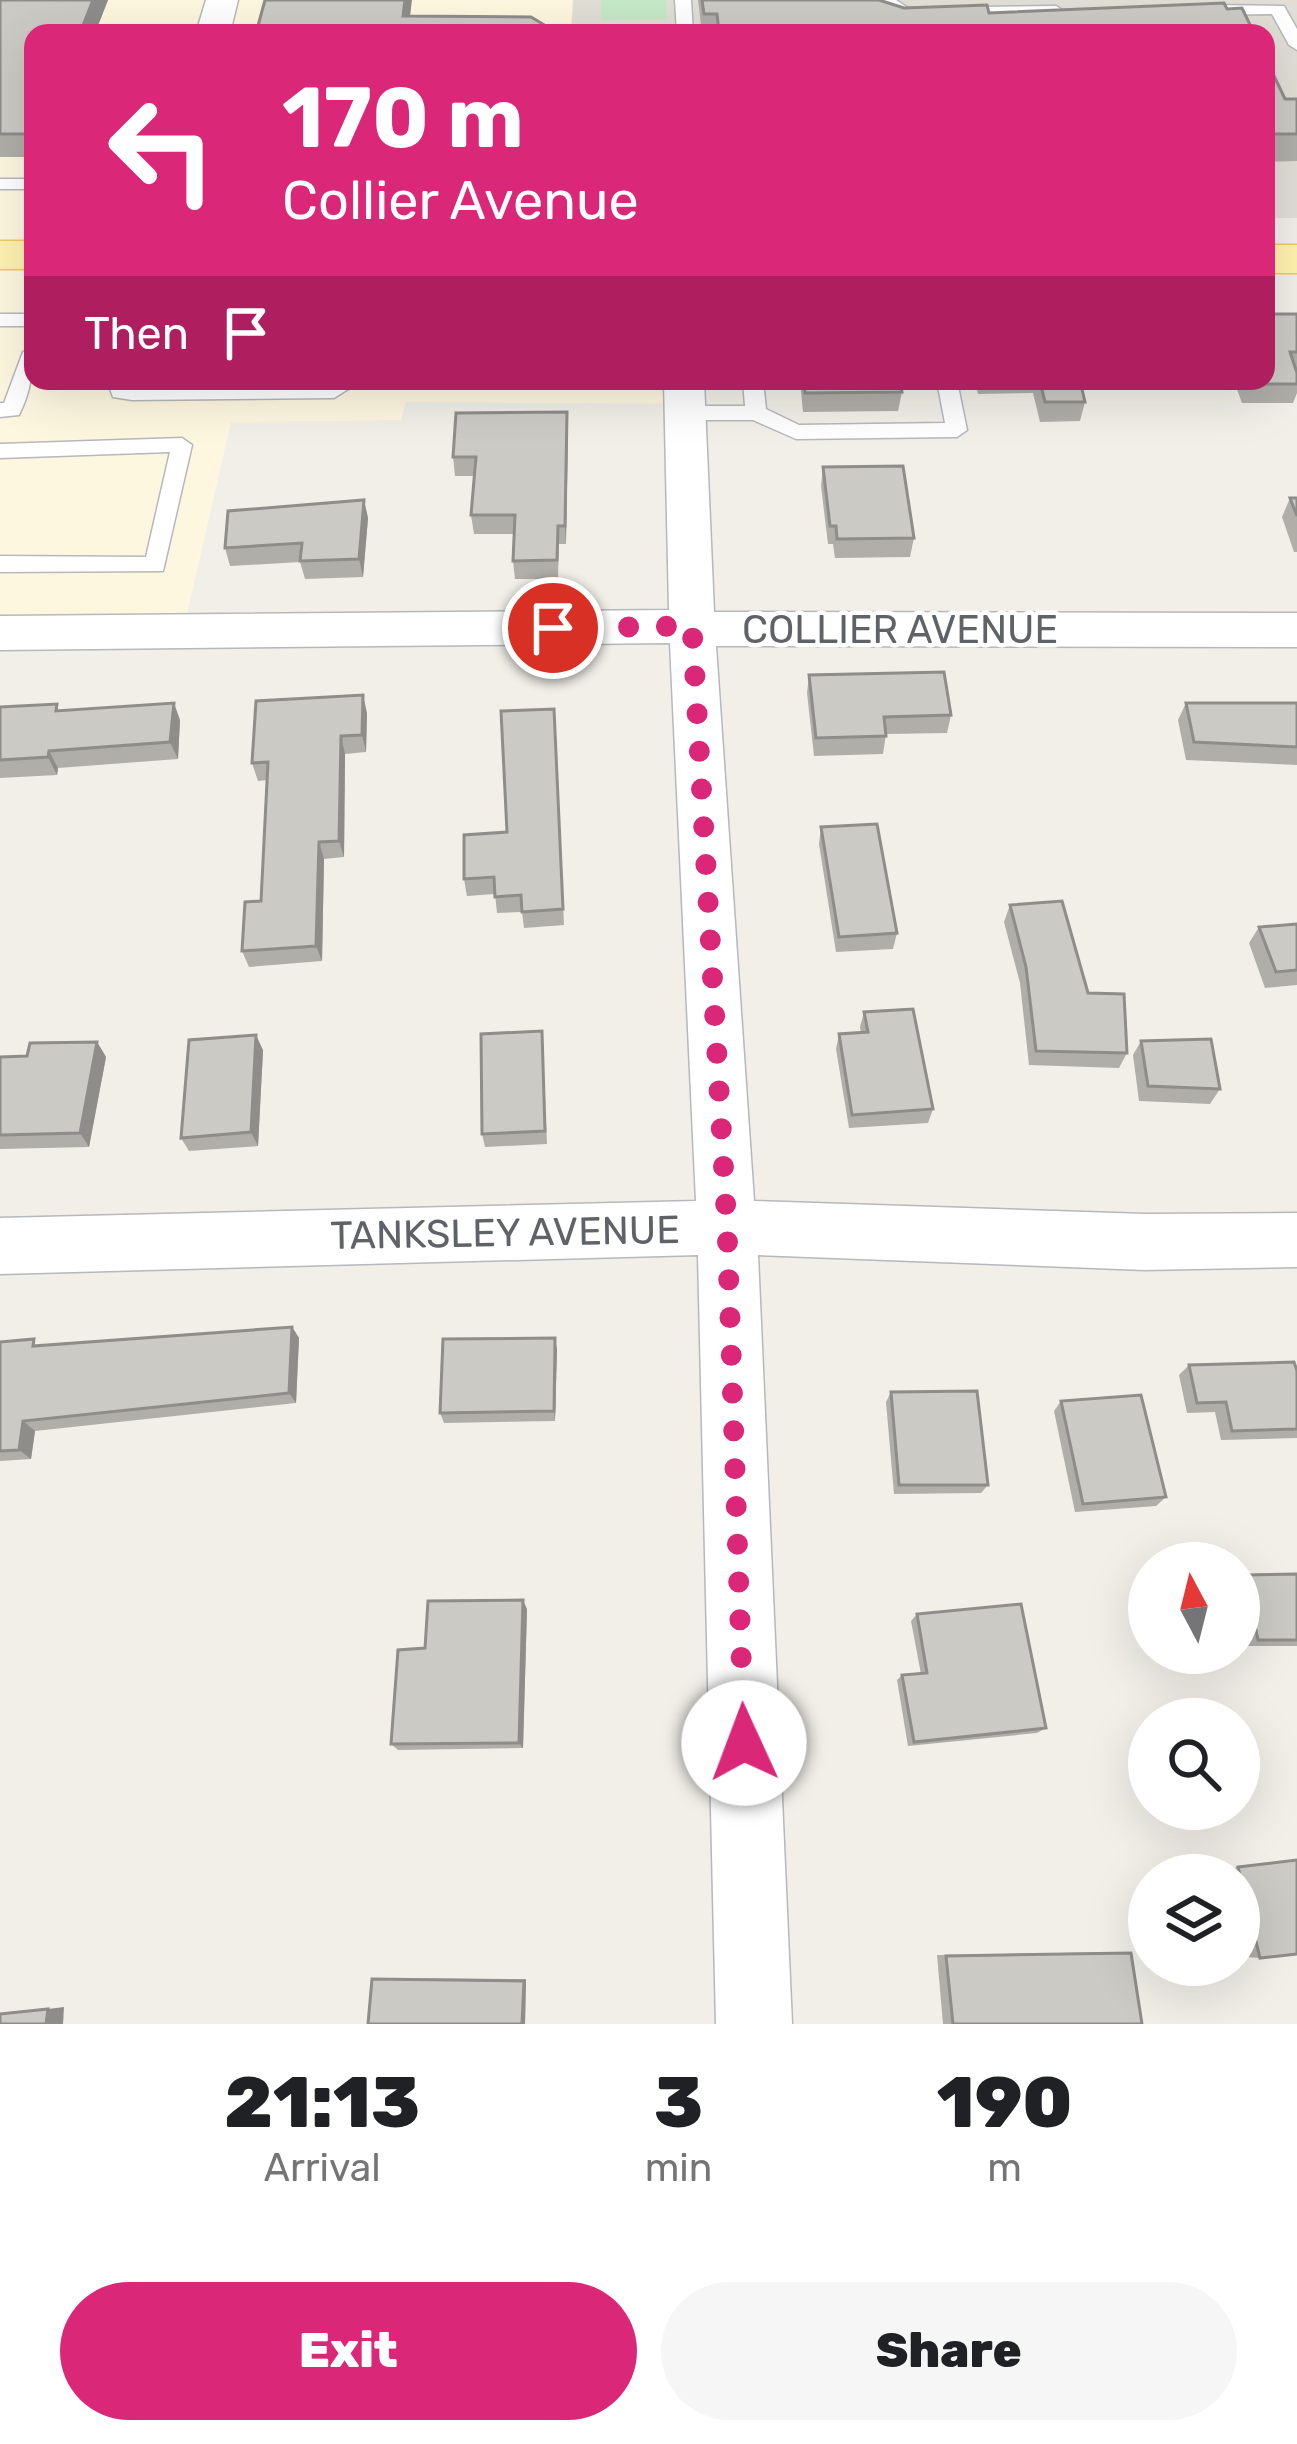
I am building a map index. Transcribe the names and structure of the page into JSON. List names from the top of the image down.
{
  "streets": {
    "street": ["COLLIER AVENUE", "TANKSLEY AVENUE"]
  },
  "north": "top",
  "page": {
    "turn": ["170 m", "Collier Avenue"],
    "then": "Then",
    "eta": [
      "21:13",
      "Arrival",
      "3",
      "min",
      "190",
      "m"
    ],
    "buttons": ["Exit", "Share"]
  }
}
